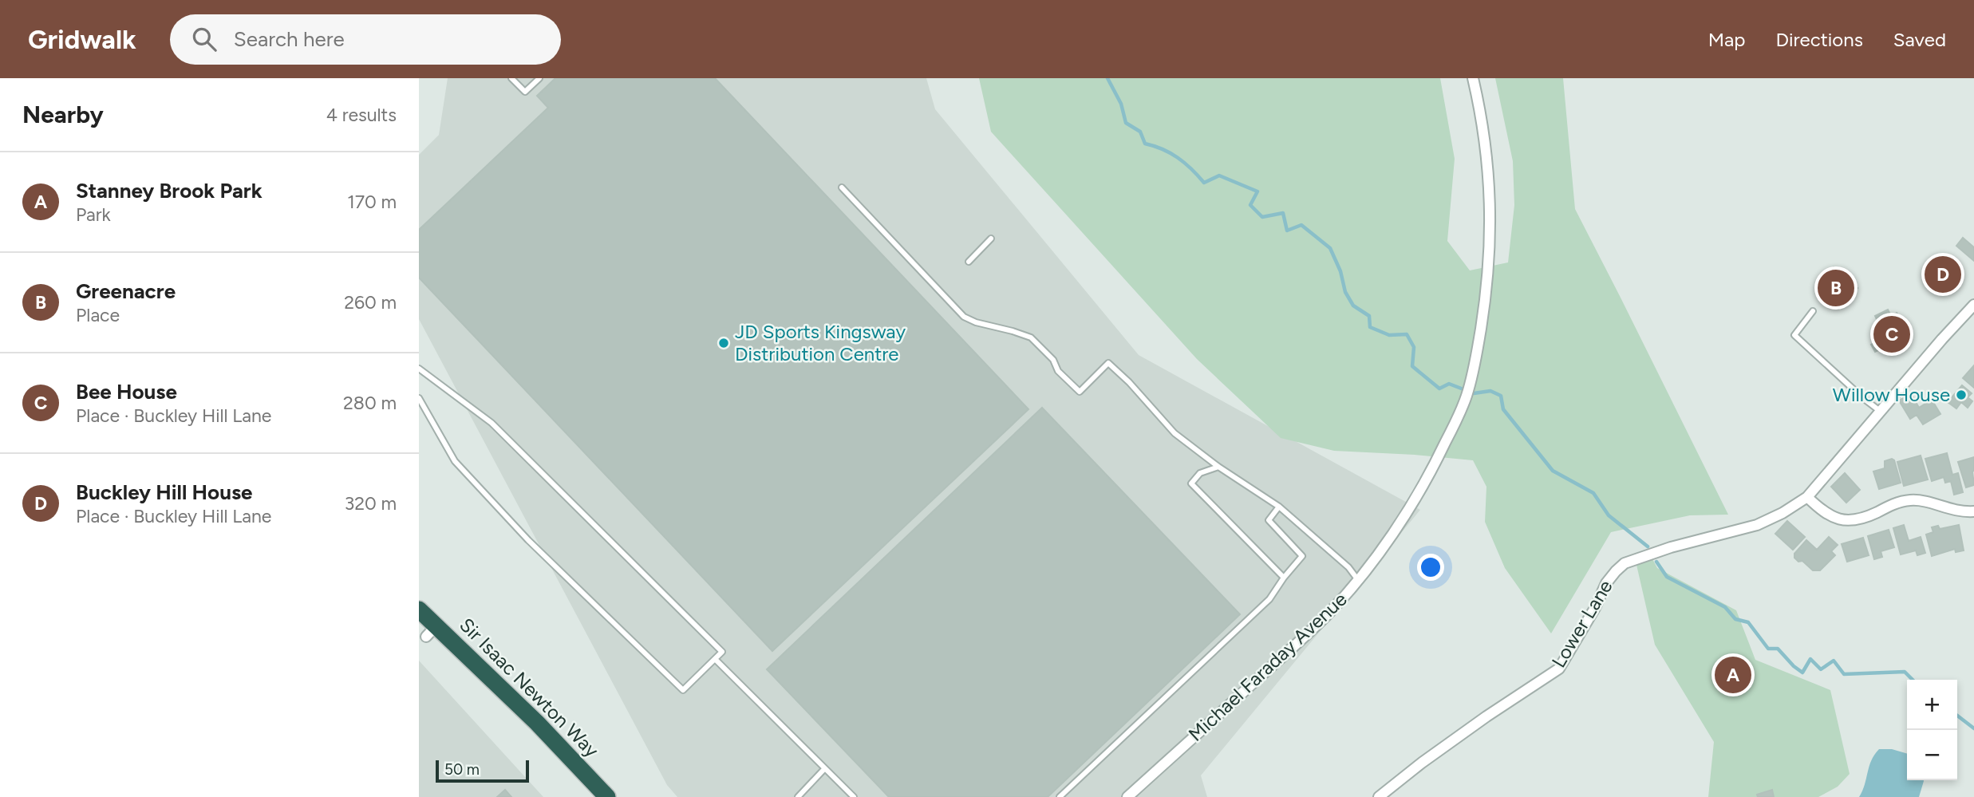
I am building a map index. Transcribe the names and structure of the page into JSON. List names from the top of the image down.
{
  "streets": {
    "highway": ["Sir Isaac Newton Way"],
    "street": ["Lower Lane", "Michael Faraday Avenue"]
  },
  "places": ["JD Sports Kingsway Distribution Centre", "Willow House"],
  "scale_bar": "50 m",
  "page": {
    "header": "Gridwalk",
    "search": "Search here",
    "nav": ["Map", "Directions", "Saved"],
    "heading": ["Nearby", "4 results"],
    "list": [
      {
        "mark": "A",
        "name": "Stanney Brook Park",
        "note": "Park",
        "value": "170 m"
      },
      {
        "mark": "B",
        "name": "Greenacre",
        "note": "Place",
        "value": "260 m"
      },
      {
        "mark": "C",
        "name": "Bee House",
        "note": "Place · Buckley Hill Lane",
        "value": "280 m"
      },
      {
        "mark": "D",
        "name": "Buckley Hill House",
        "note": "Place · Buckley Hill Lane",
        "value": "320 m"
      }
    ],
    "pins": [
      "D",
      "B",
      "C",
      "A"
    ],
    "map_buttons": ["+", "−"],
    "scale": "50 m"
  }
}
